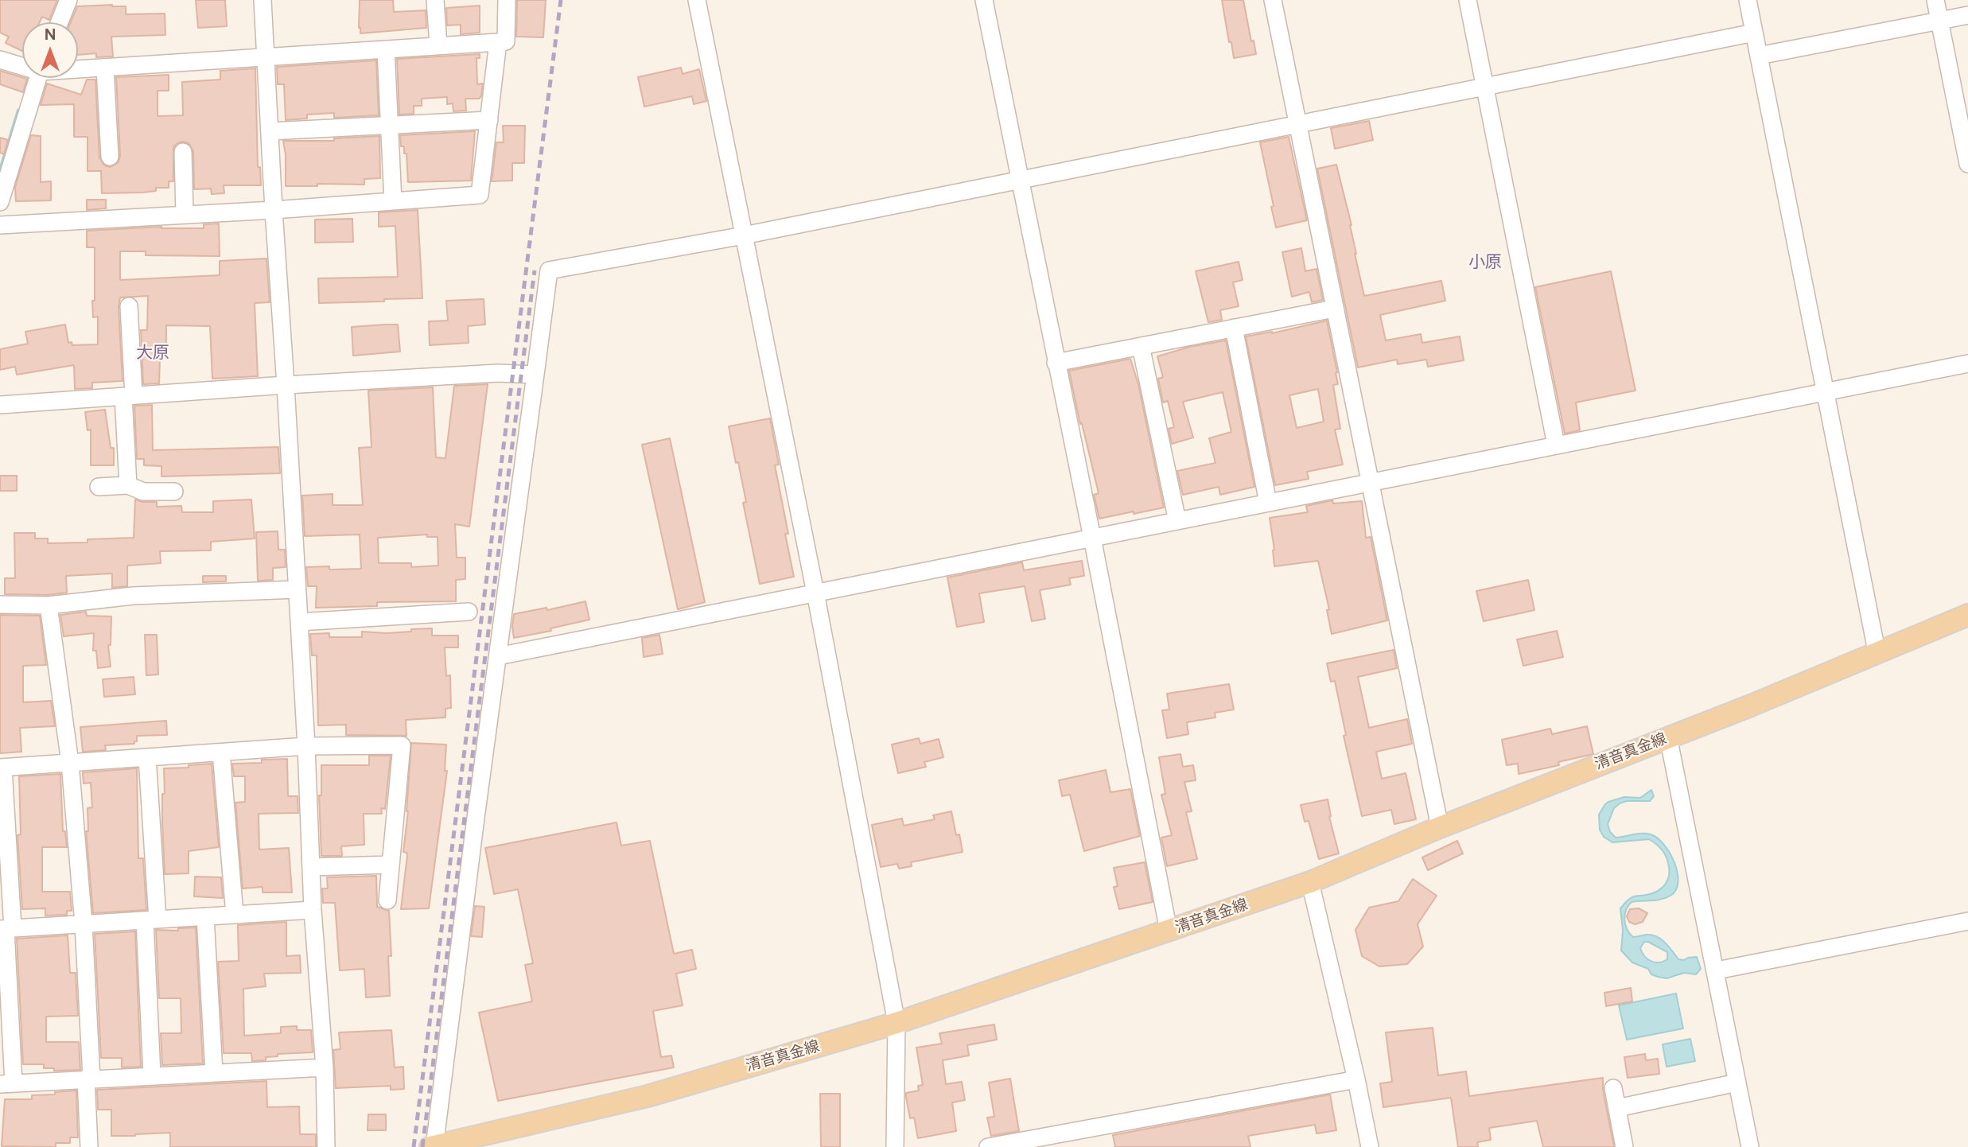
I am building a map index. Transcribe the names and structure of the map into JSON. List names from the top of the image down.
{
  "streets": {
    "main road": ["清音真金線"]
  },
  "districts": ["小原", "大原"],
  "north": "top"
}
